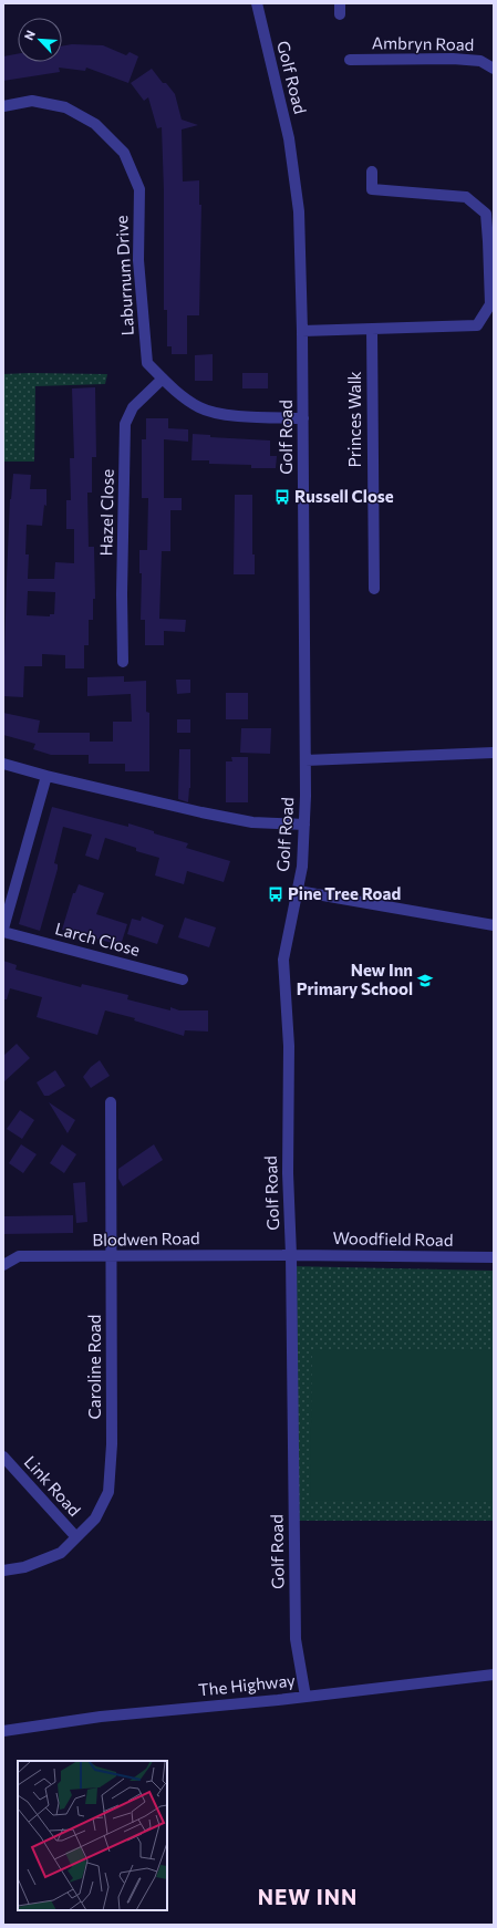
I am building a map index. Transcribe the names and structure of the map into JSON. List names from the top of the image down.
{
  "streets": {
    "street": [
      "Ambryn Road",
      "Golf Road",
      "Laburnum Drive",
      "Princes Walk",
      "Hazel Close",
      "Larch Close",
      "Blodwen Road",
      "Woodfield Road",
      "Caroline Road",
      "Link Road",
      "The Highway"
    ]
  },
  "crossings": [
    ["Golf Road", "Laburnum Drive"],
    ["Golf Road", "Blodwen Road"],
    ["Golf Road", "Woodfield Road"],
    ["Golf Road", "The Highway"],
    ["Laburnum Drive", "Hazel Close"],
    ["Blodwen Road", "Woodfield Road"],
    ["Blodwen Road", "Caroline Road"],
    ["Caroline Road", "Link Road"]
  ],
  "districts": ["NEW INN"],
  "places": {
    "bus stop": ["Russell Close", "Pine Tree Road"],
    "school or university": ["New Inn Primary School"]
  },
  "north": "top left"
}
